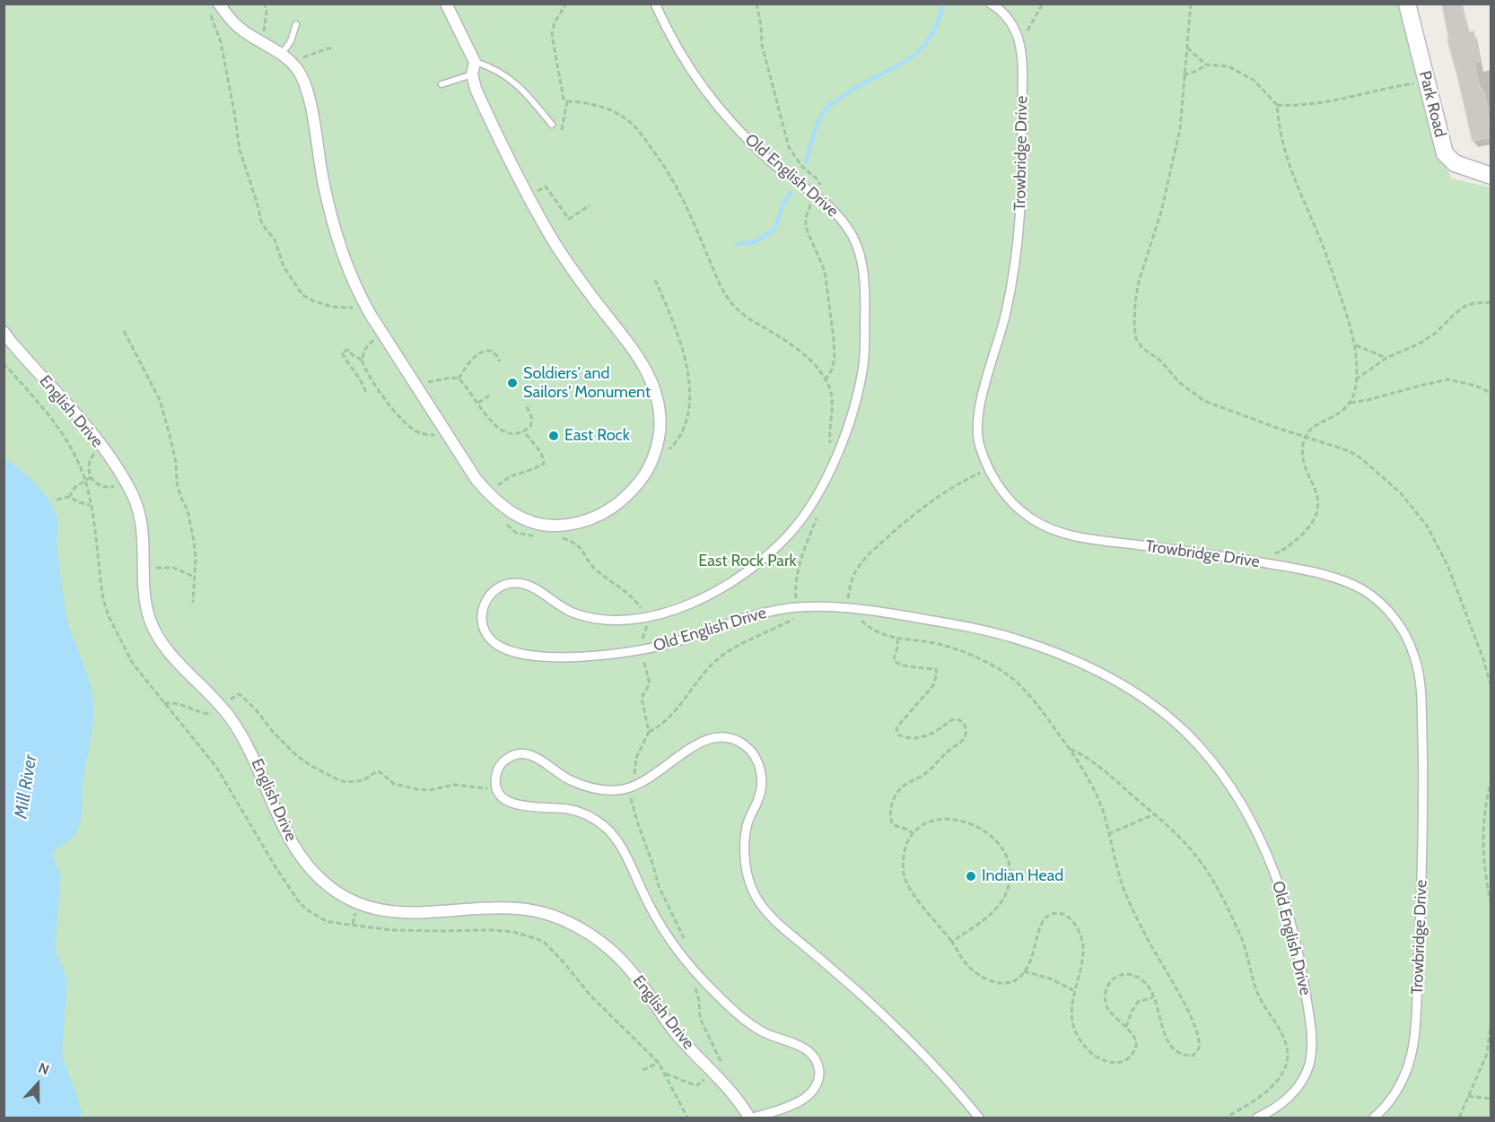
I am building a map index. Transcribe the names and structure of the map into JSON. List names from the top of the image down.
{
  "streets": {
    "main road": ["Park Road"],
    "street": ["Trowbridge Drive", "Old English Drive", "English Drive"]
  },
  "water": ["Mill River"],
  "parks": ["East Rock Park"],
  "places": ["Soldiers' and Sailors' Monument", "East Rock", "Indian Head"],
  "north": "top"
}
